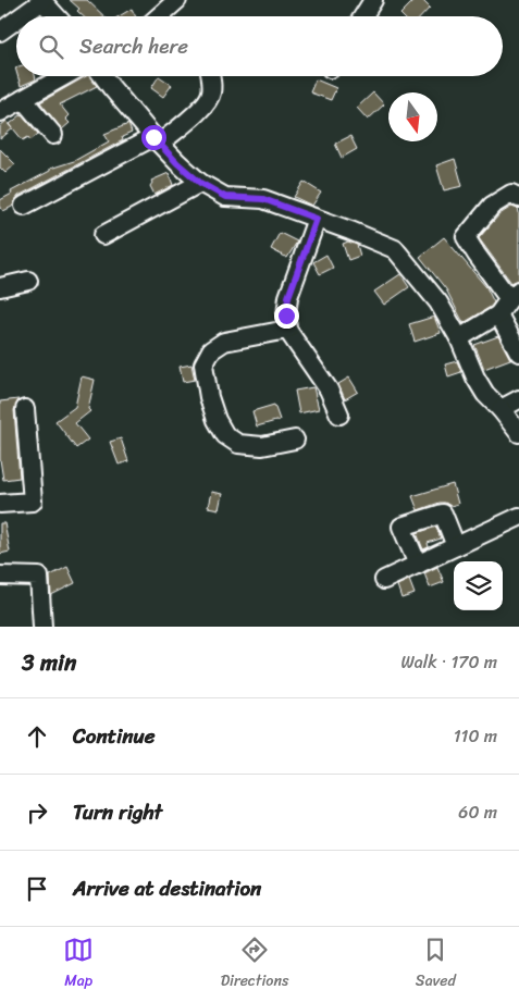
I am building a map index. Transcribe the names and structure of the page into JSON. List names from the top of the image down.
{
  "north": "bottom",
  "page": {
    "search": "Search here",
    "heading": ["3 min", "Walk · 170 m"],
    "list": [
      ["Continue", "110 m"],
      ["Turn right", "60 m"],
      "Arrive at destination"
    ],
    "nav": ["Map", "Directions", "Saved"]
  }
}
